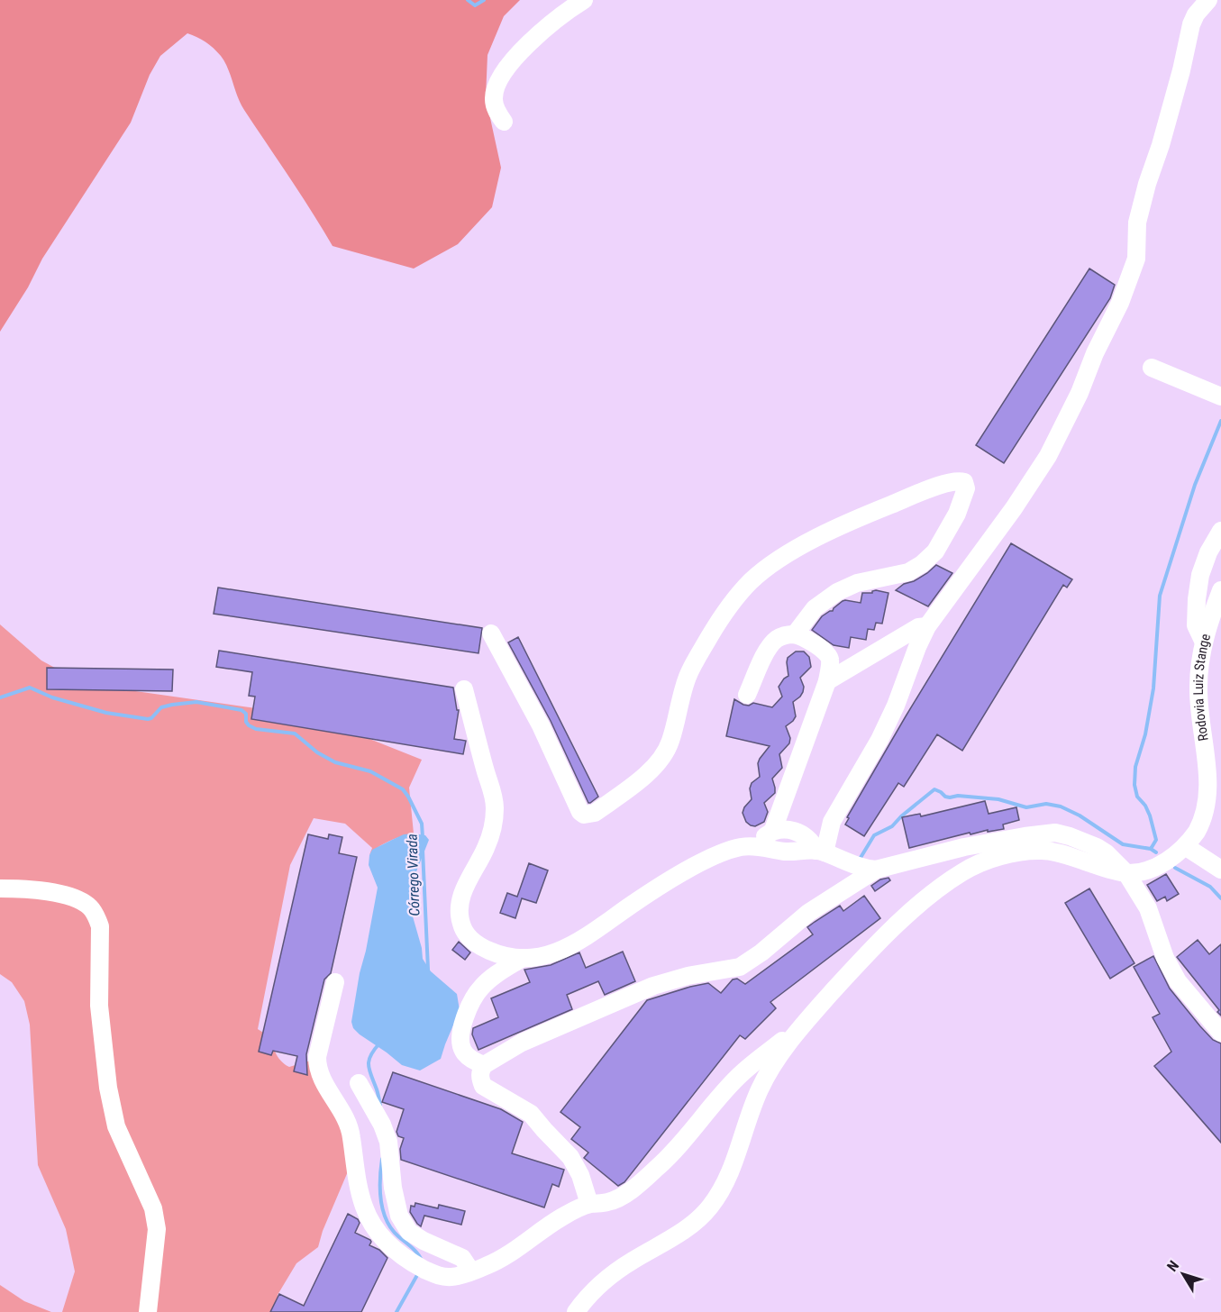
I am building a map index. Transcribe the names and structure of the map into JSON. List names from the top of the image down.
{
  "streets": {
    "street": ["Rodovia Luiz Stange"]
  },
  "water": ["Córrego Virada"],
  "north": "top left"
}
